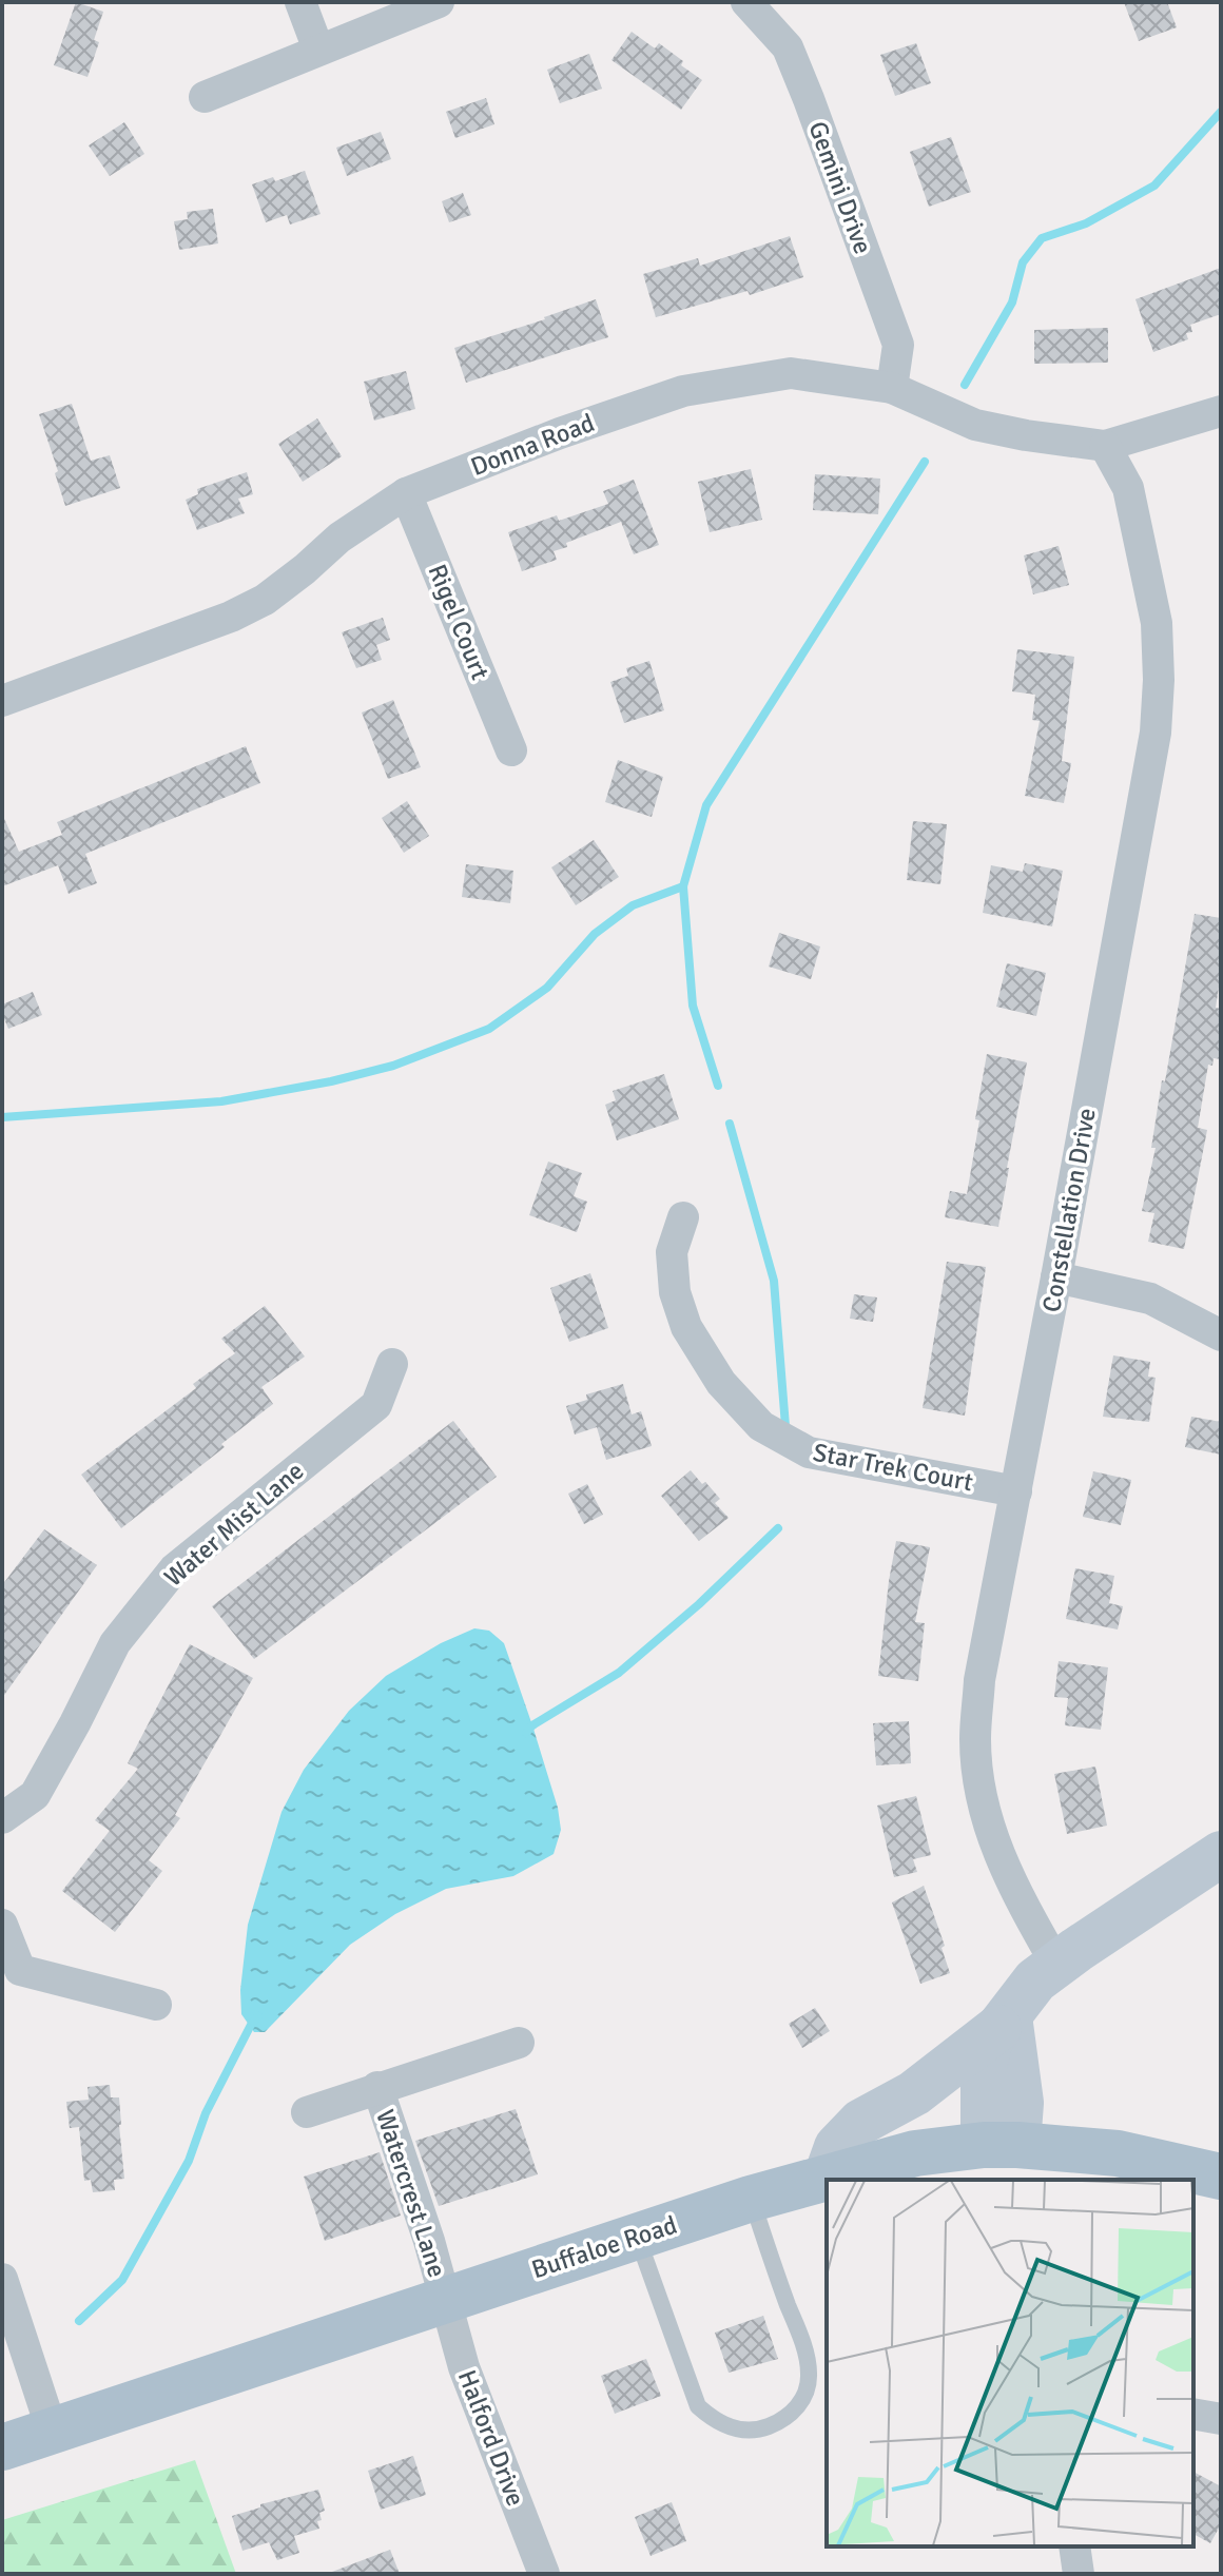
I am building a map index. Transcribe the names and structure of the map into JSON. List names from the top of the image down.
{
  "streets": {
    "main road": ["Buffaloe Road"],
    "street": [
      "Gemini Drive",
      "Donna Road",
      "Rigel Court",
      "Constellation Drive",
      "Star Trek Court",
      "Water Mist Lane",
      "Watercrest Lane",
      "Halford Drive"
    ]
  },
  "crossings": [
    ["Gemini Drive", "Donna Road"],
    ["Donna Road", "Rigel Court"],
    ["Donna Road", "Constellation Drive"],
    ["Constellation Drive", "Star Trek Court"],
    ["Watercrest Lane", "Buffaloe Road"],
    ["Watercrest Lane", "Halford Drive"],
    ["Buffaloe Road", "Halford Drive"]
  ]
}
